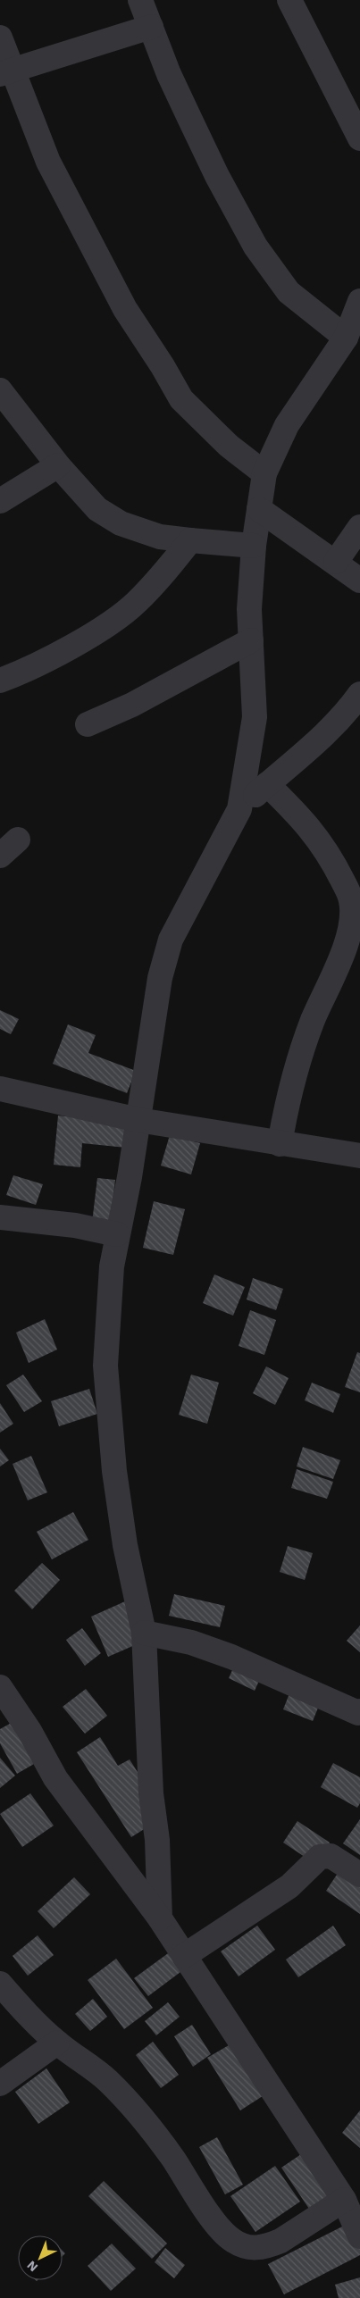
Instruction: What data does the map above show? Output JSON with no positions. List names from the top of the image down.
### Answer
{
  "north": "bottom left"
}
